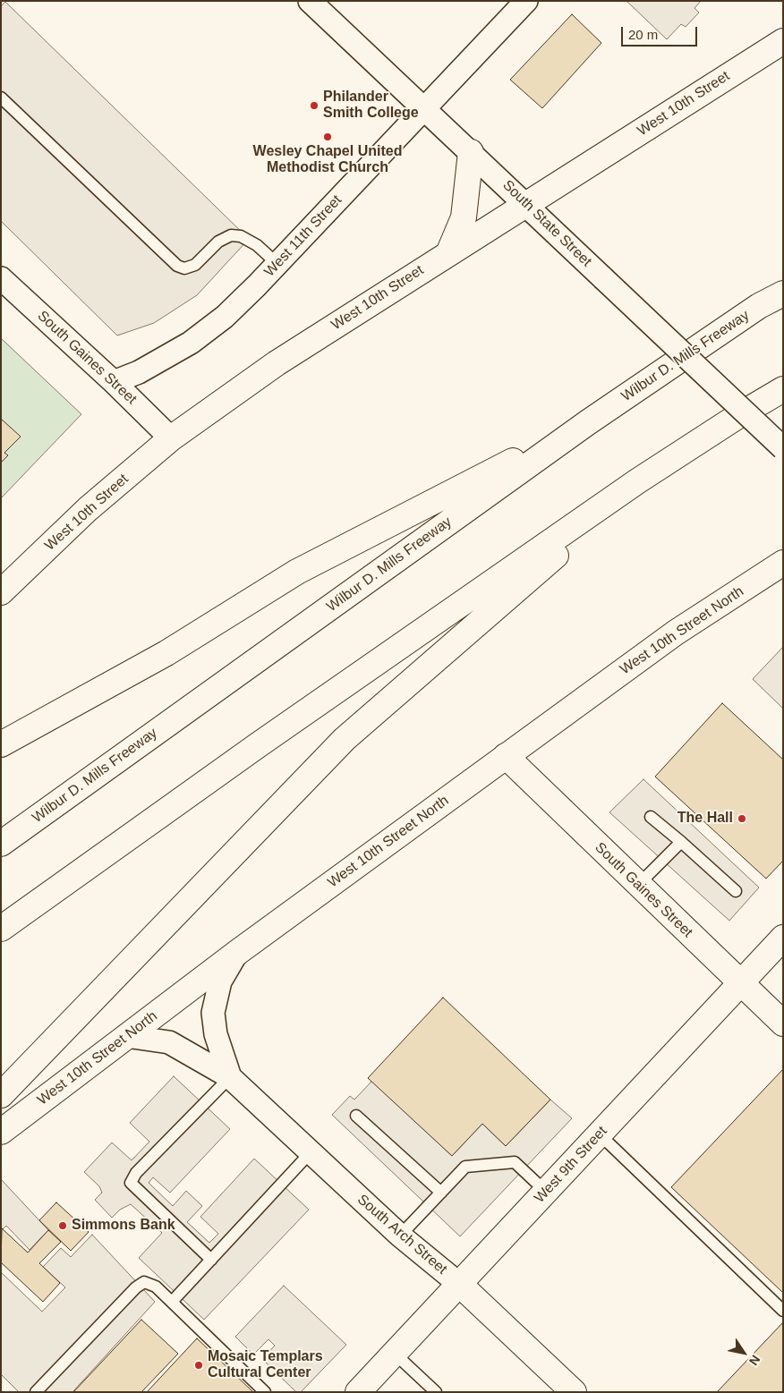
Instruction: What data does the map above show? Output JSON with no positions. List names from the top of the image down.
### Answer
{
  "streets": {
    "main road": [
      "West 10th Street",
      "Wilbur D. Mills Freeway",
      "South Gaines Street",
      "West 10th Street North",
      "West 9th Street",
      "South Arch Street"
    ],
    "street": ["South State Street", "West 11th Street"]
  },
  "crossings": [
    ["West 10th Street", "South State Street"],
    ["West 10th Street", "South Gaines Street"],
    ["South State Street", "West 11th Street"],
    ["West 11th Street", "South Gaines Street"],
    ["South Gaines Street", "West 10th Street North"],
    ["South Gaines Street", "West 9th Street"],
    ["West 10th Street North", "South Arch Street"],
    ["West 9th Street", "South Arch Street"]
  ],
  "places": [
    "Philander Smith College",
    "Wesley Chapel United Methodist Church",
    "The Hall",
    "Simmons Bank",
    "Mosaic Templars Cultural Center"
  ],
  "scale_bar": "20 m",
  "north": "bottom right"
}
